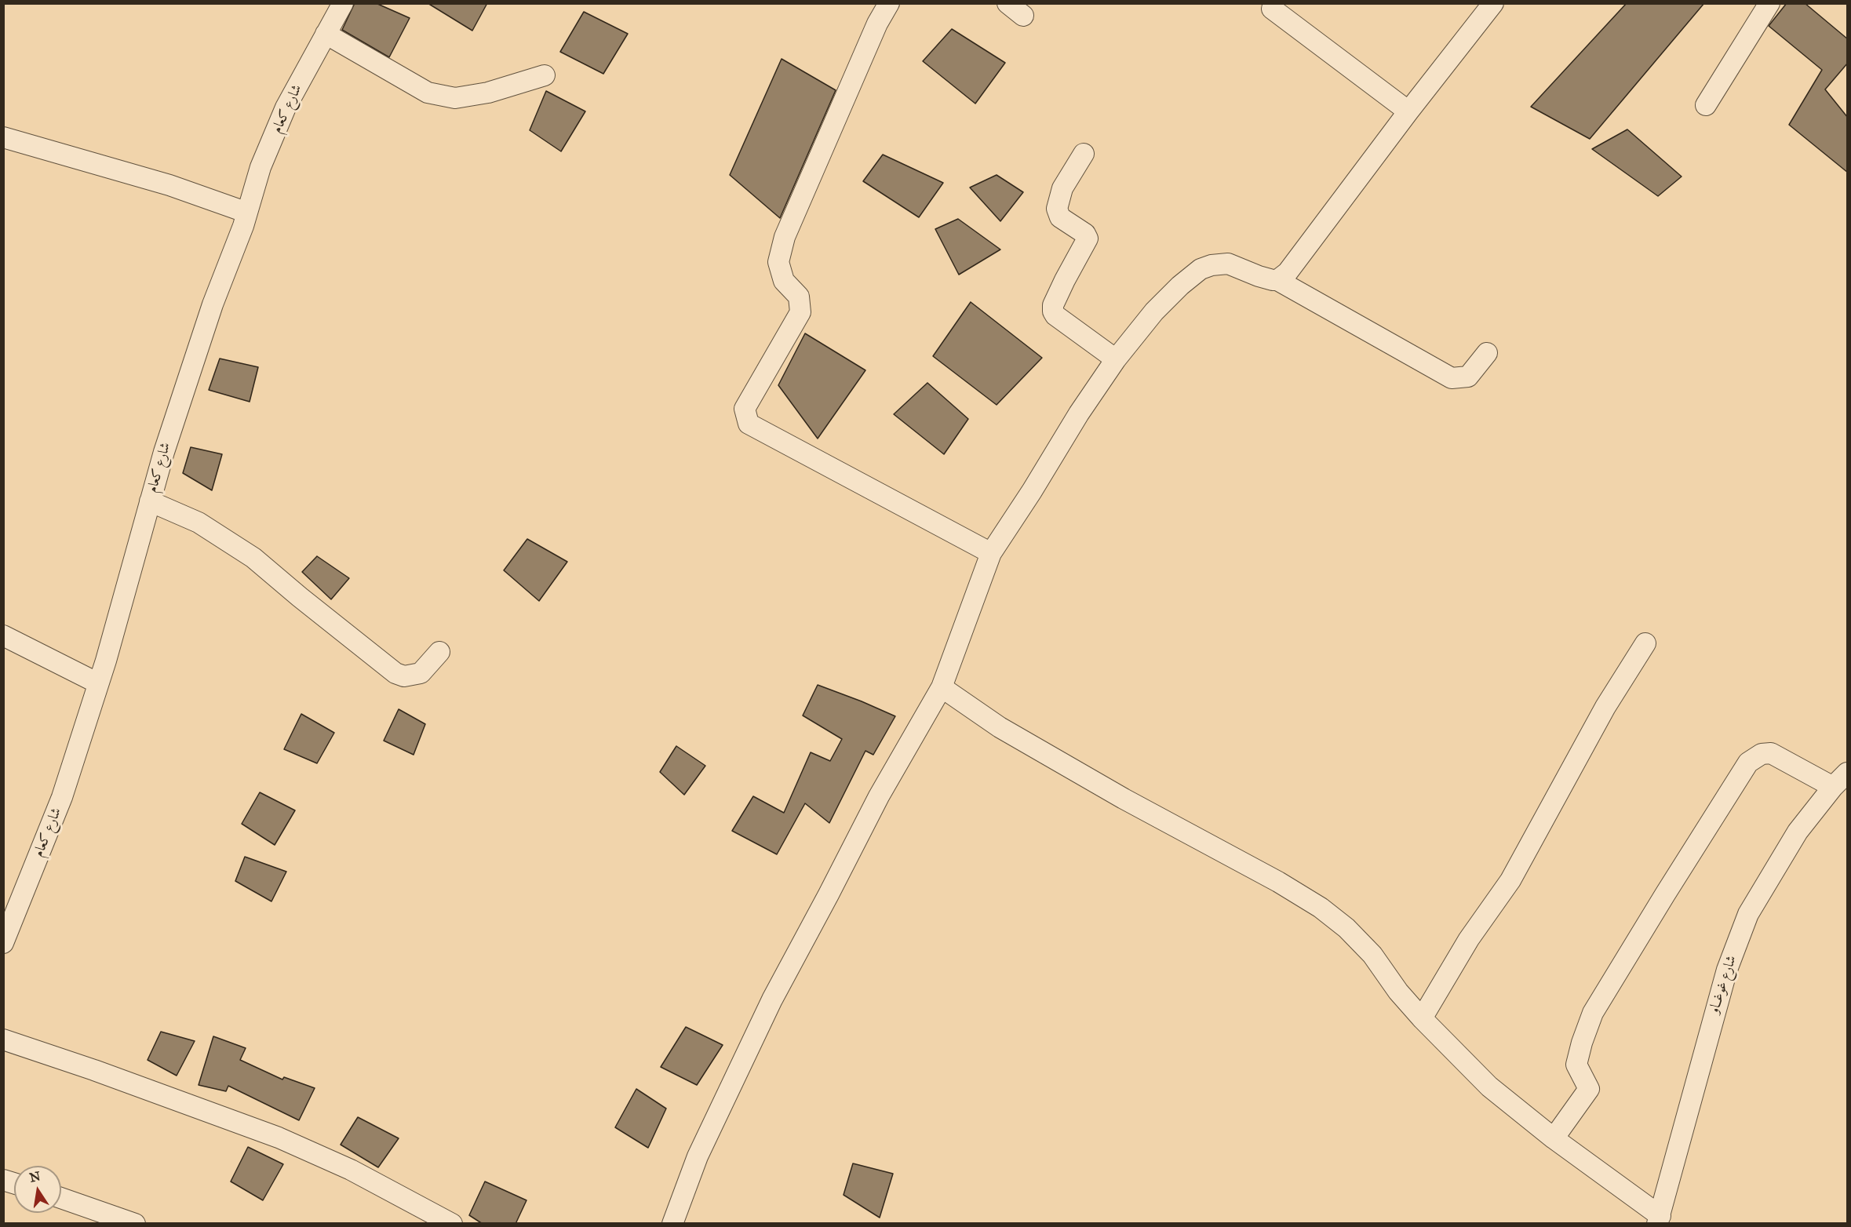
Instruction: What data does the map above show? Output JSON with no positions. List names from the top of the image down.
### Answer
{
  "streets": {
    "street": ["شارع كعام", "شارع غوغــاو"]
  },
  "north": "top"
}
